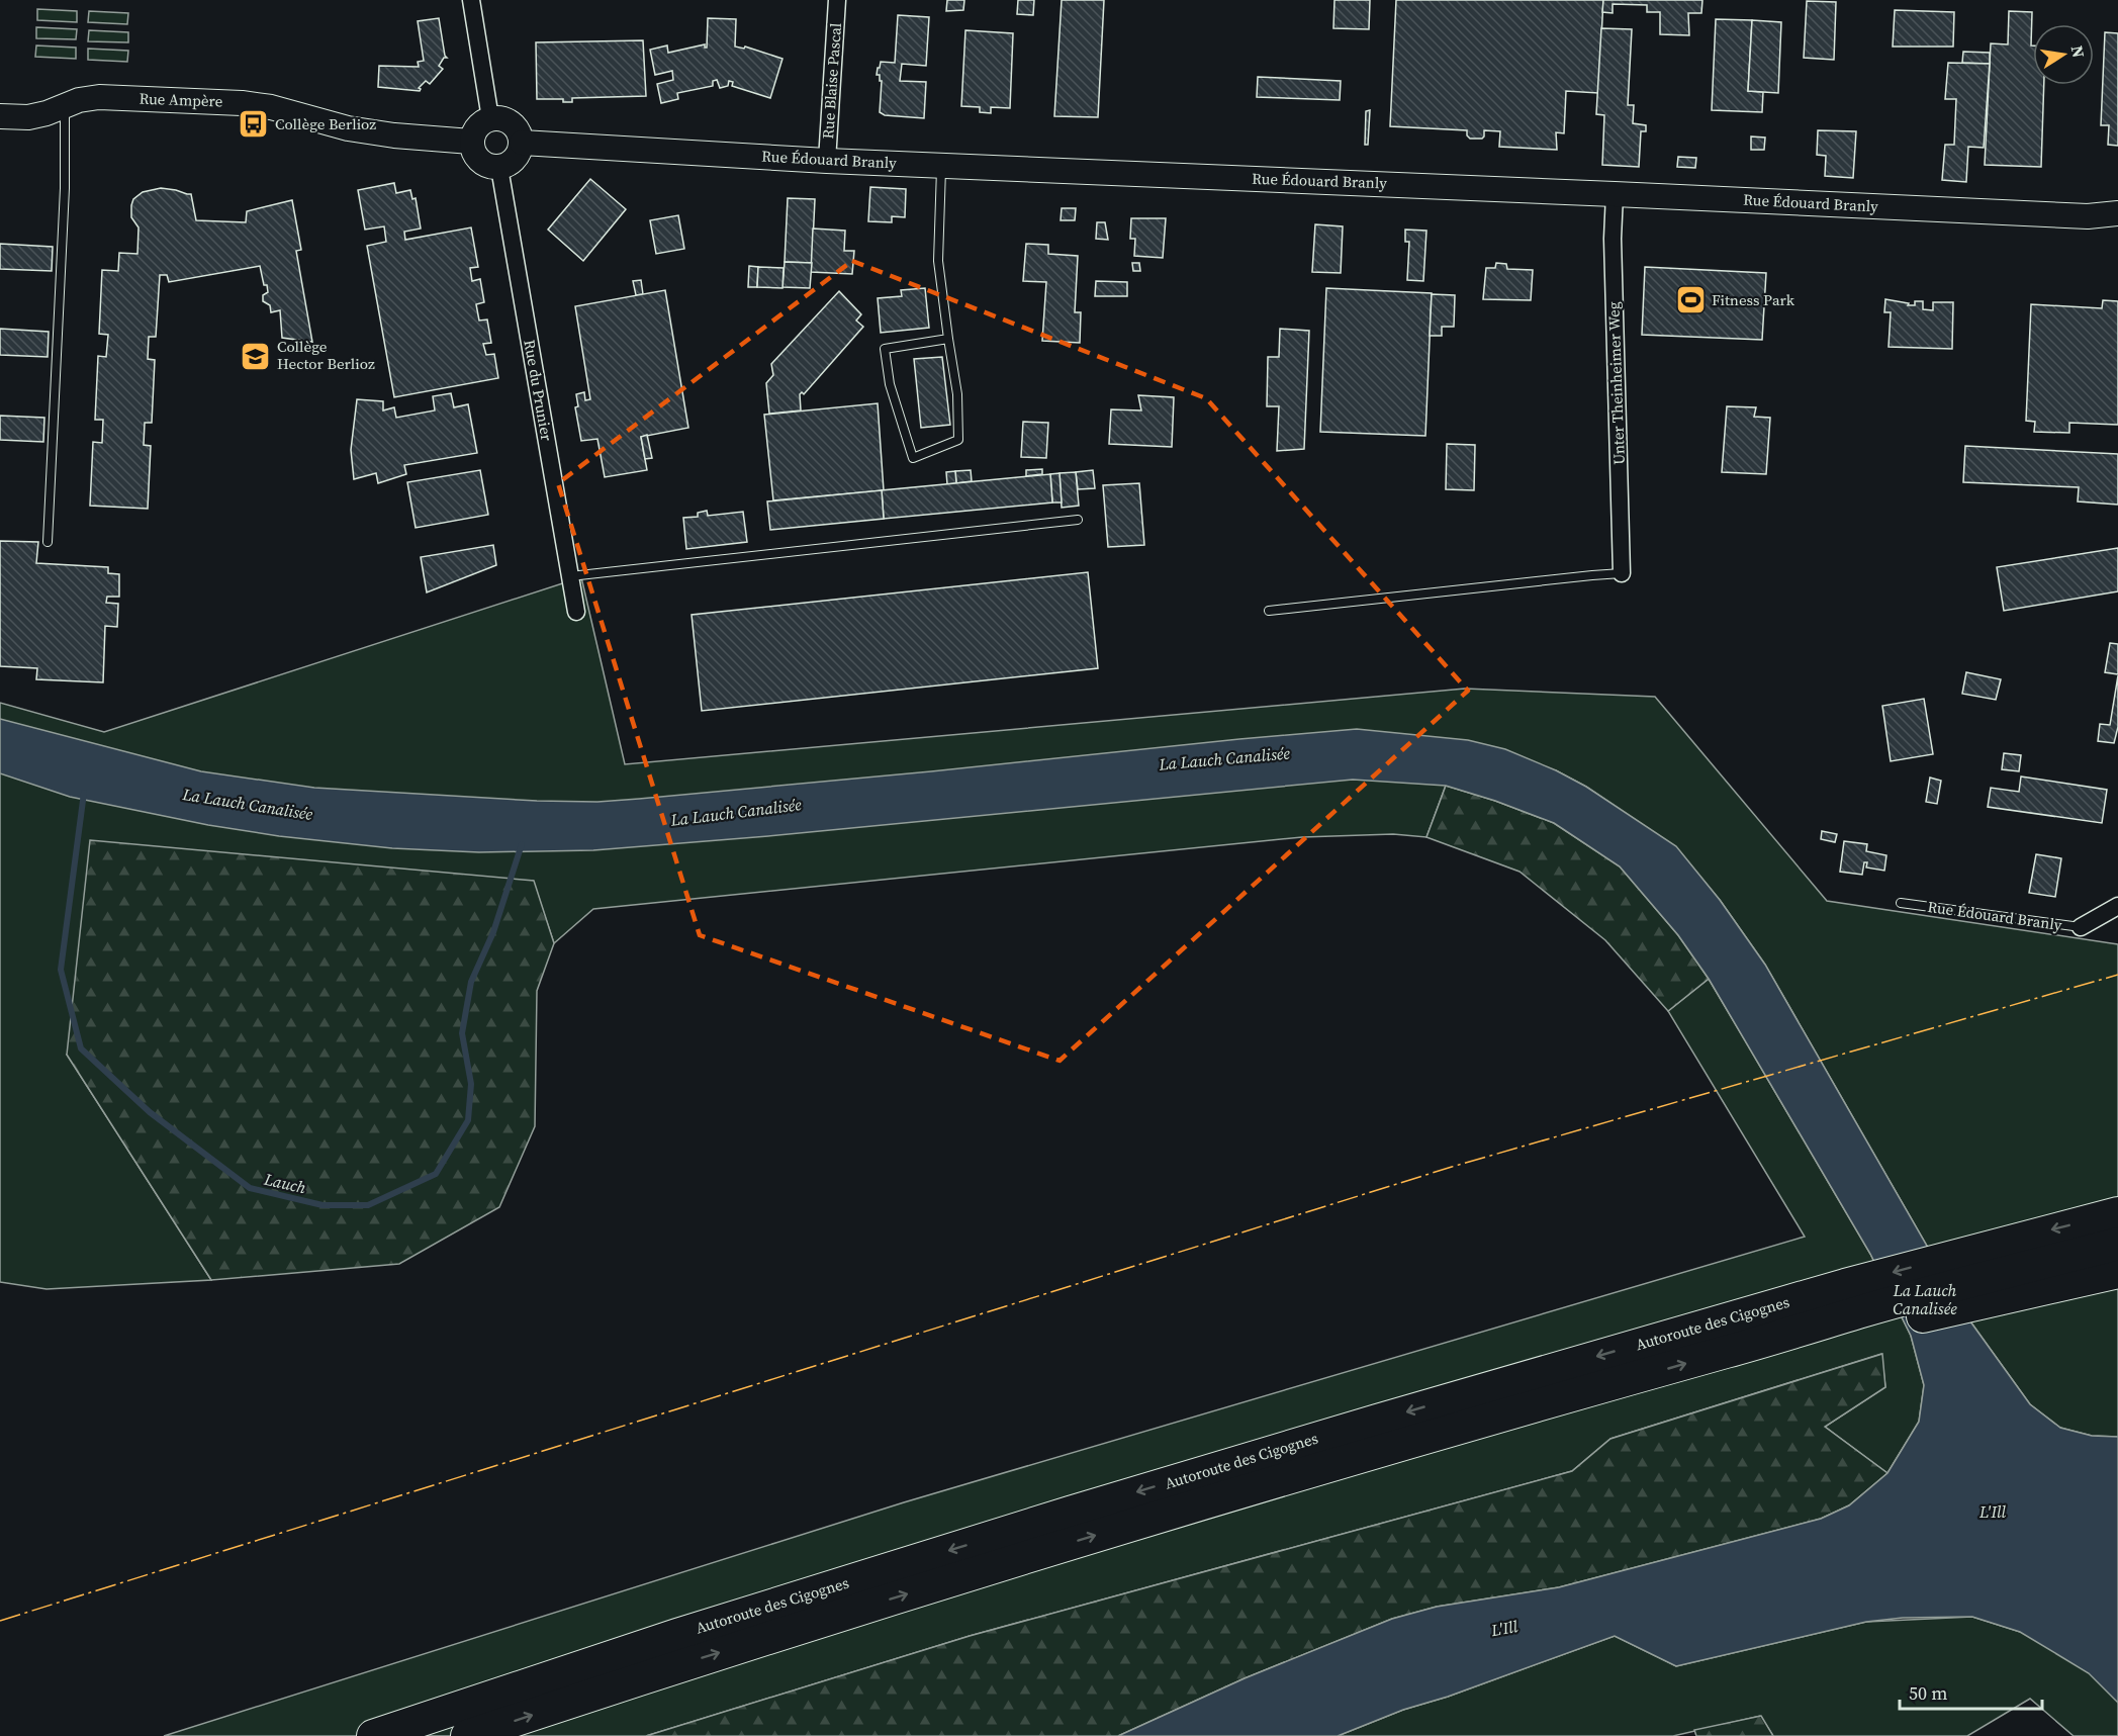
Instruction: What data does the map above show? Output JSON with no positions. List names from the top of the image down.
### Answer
{
  "streets": {
    "highway": ["Autoroute des Cigognes"],
    "street": [
      "Rue Blaise Pascal",
      "Rue Ampère",
      "Rue Édouard Branly",
      "Unter Theinheimer Weg",
      "Rue du Prunier"
    ]
  },
  "crossings": [
    ["Rue Blaise Pascal", "Rue Édouard Branly"],
    ["Rue Ampère", "Rue Édouard Branly"],
    ["Rue Ampère", "Rue du Prunier"],
    ["Rue Édouard Branly", "Unter Theinheimer Weg"],
    ["Rue Édouard Branly", "Rue du Prunier"]
  ],
  "water": ["La Lauch Canalisée", "Lauch", "L'Ill"],
  "places": {
    "bus stop": ["Collège Berlioz"],
    "sports": ["Fitness Park"],
    "school or university": ["Collège Hector Berlioz"]
  },
  "scale_bar": "50 m",
  "north": "right"
}
